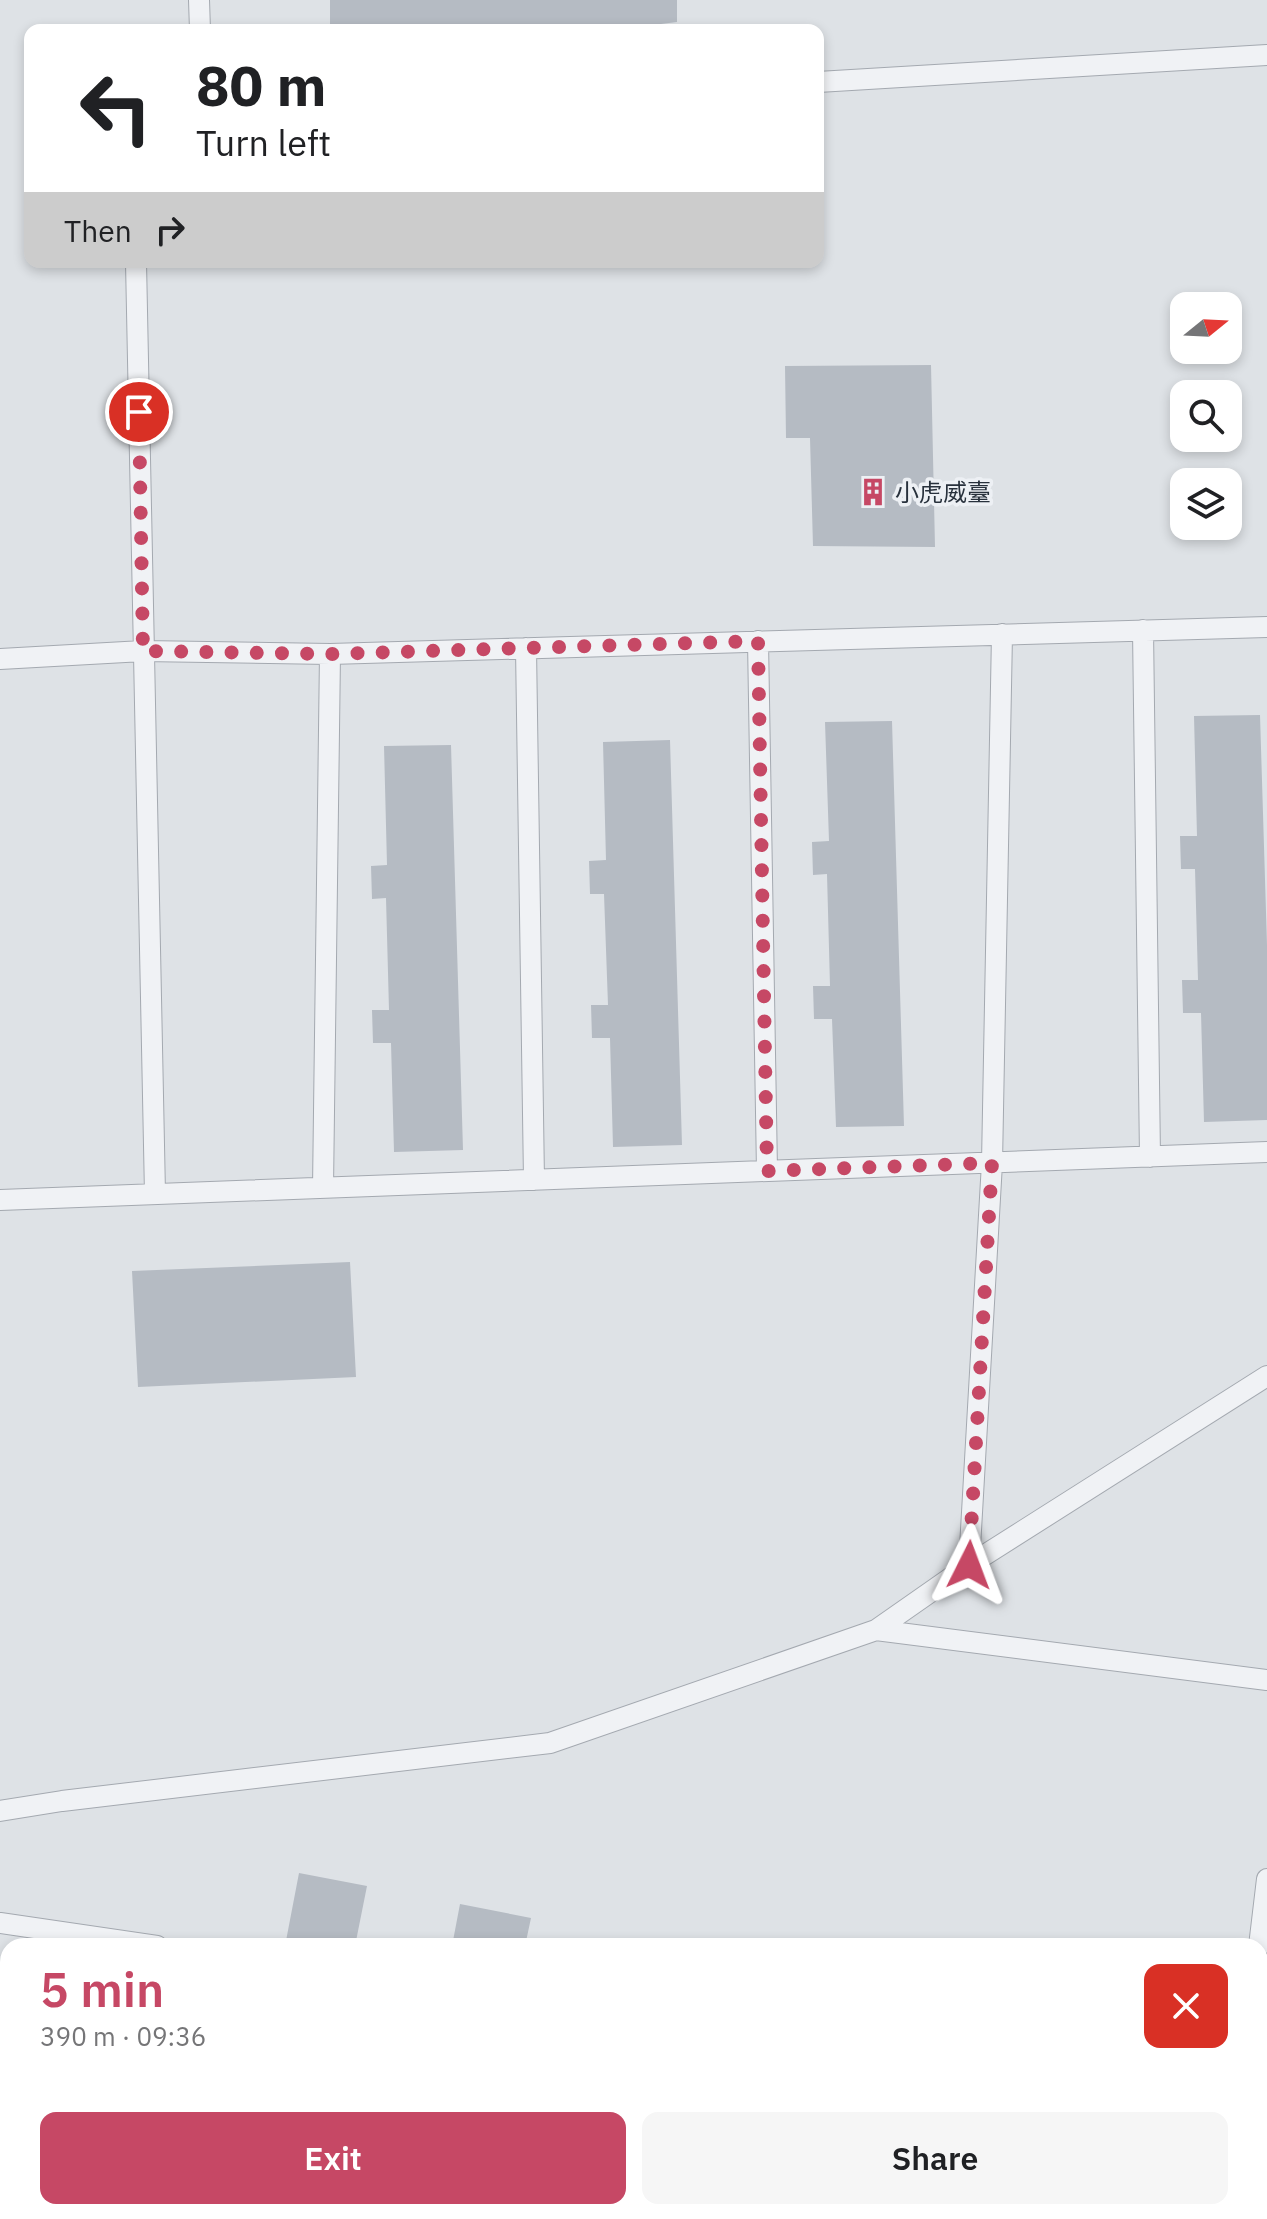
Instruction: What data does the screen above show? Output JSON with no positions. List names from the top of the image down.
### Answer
{
  "places": {
    "building": ["小虎威臺"]
  },
  "north": "right",
  "page": {
    "turn": ["80 m", "Turn left"],
    "then": "Then",
    "heading": ["5 min", "390 m · 09:36"],
    "buttons": ["Exit", "Share"]
  }
}
